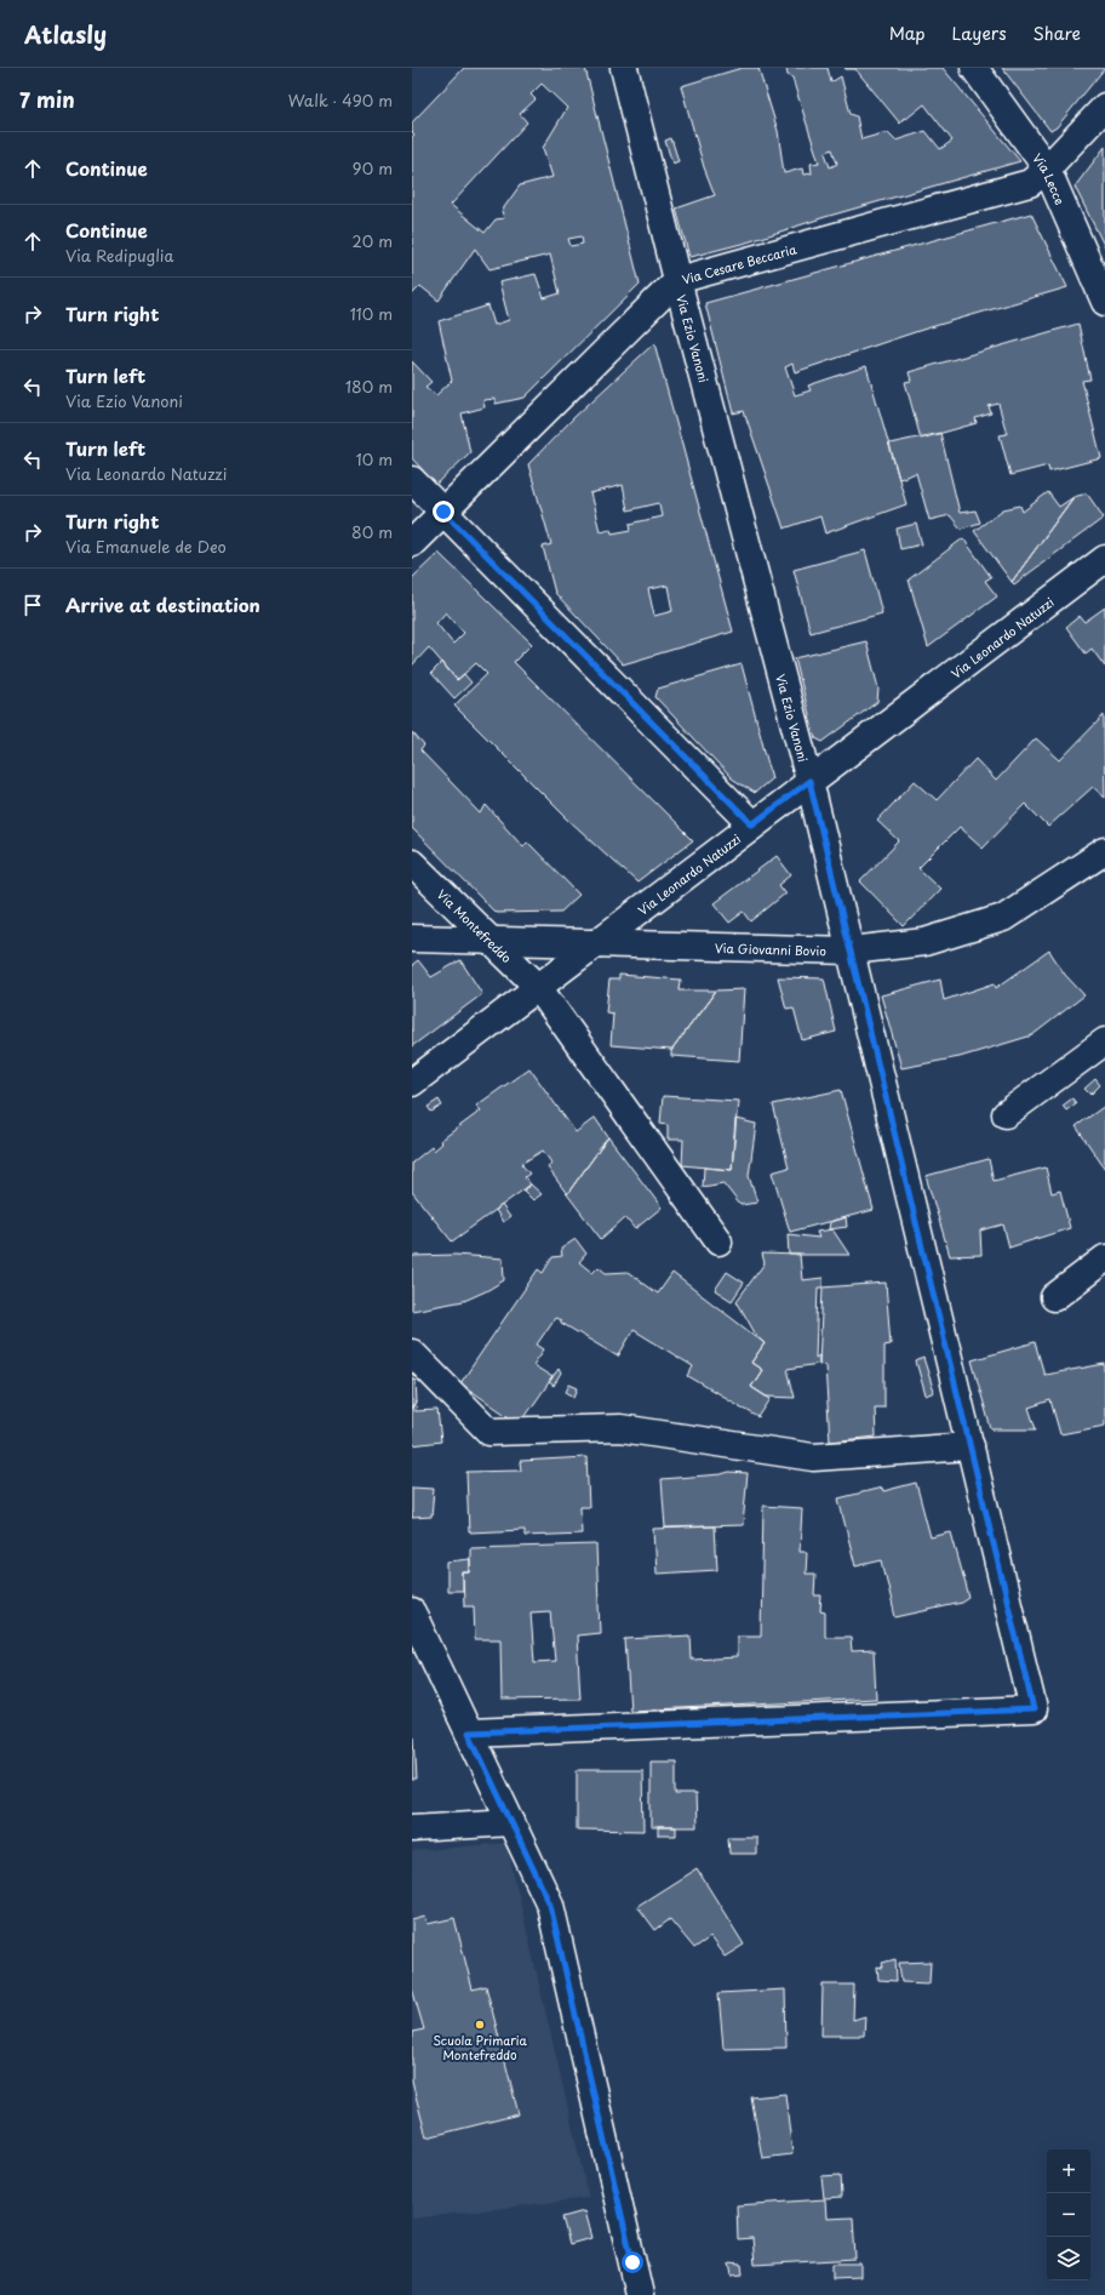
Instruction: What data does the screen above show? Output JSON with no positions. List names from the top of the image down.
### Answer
{
  "streets": {
    "street": [
      "Via Lecce",
      "Via Cesare Beccaria",
      "Via Ezio Vanoni",
      "Via Leonardo Natuzzi",
      "Via Montefreddo",
      "Via Giovanni Bovio"
    ]
  },
  "crossings": [
    ["Via Lecce", "Via Cesare Beccaria"],
    ["Via Cesare Beccaria", "Via Ezio Vanoni"],
    ["Via Ezio Vanoni", "Via Leonardo Natuzzi"],
    ["Via Ezio Vanoni", "Via Giovanni Bovio"],
    ["Via Leonardo Natuzzi", "Via Montefreddo"],
    ["Via Leonardo Natuzzi", "Via Giovanni Bovio"],
    ["Via Montefreddo", "Via Giovanni Bovio"]
  ],
  "places": ["Scuola Primaria Montefreddo"],
  "page": {
    "header": "Atlasly",
    "nav": ["Map", "Layers", "Share"],
    "heading": ["7 min", "Walk · 490 m"],
    "list": [
      ["Continue", "90 m"],
      ["Continue", "Via Redipuglia", "20 m"],
      ["Turn right", "110 m"],
      ["Turn left", "Via Ezio Vanoni", "180 m"],
      ["Turn left", "Via Leonardo Natuzzi", "10 m"],
      ["Turn right", "Via Emanuele de Deo", "80 m"],
      "Arrive at destination"
    ],
    "map_buttons": ["+", "−"]
  }
}
